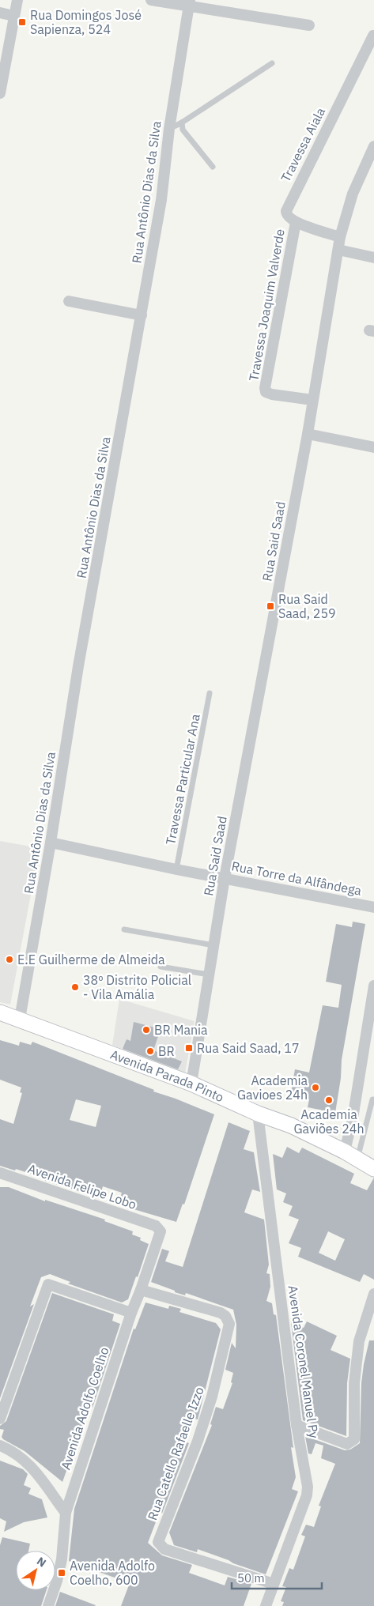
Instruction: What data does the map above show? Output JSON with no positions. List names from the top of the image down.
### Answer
{
  "streets": {
    "main road": ["Avenida Parada Pinto"],
    "street": [
      "Travessa Aiala",
      "Rua Antônio Dias da Silva",
      "Travessa Joaquim Valverde",
      "Rua Said Saad",
      "Rua Torre da Alfândega",
      "Avenida Felipe Lobo",
      "Avenida Coronel Manuel Py",
      "Avenida Adolfo Coelho",
      "Rua Catello Rafaelle Izzo"
    ],
    "lane": ["Travessa Particular Ana"]
  },
  "crossings": [
    ["Travessa Aiala", "Travessa Joaquim Valverde"],
    ["Rua Antônio Dias da Silva", "Rua Torre da Alfândega"],
    ["Rua Antônio Dias da Silva", "Avenida Parada Pinto"],
    ["Travessa Joaquim Valverde", "Rua Said Saad"],
    ["Rua Said Saad", "Rua Torre da Alfândega"],
    ["Rua Said Saad", "Avenida Parada Pinto"],
    ["Travessa Particular Ana", "Rua Torre da Alfândega"],
    ["Avenida Parada Pinto", "Avenida Coronel Manuel Py"],
    ["Avenida Felipe Lobo", "Avenida Adolfo Coelho"],
    ["Avenida Coronel Manuel Py", "Rua Catello Rafaelle Izzo"],
    ["Avenida Adolfo Coelho", "Rua Catello Rafaelle Izzo"]
  ],
  "places": {
    "transit": [
      "Rua Domingos José Sapienza, 524",
      "Rua Said Saad, 259",
      "Rua Said Saad, 17",
      "Avenida Adolfo Coelho, 600"
    ],
    "other": [
      "E.E Guilherme de Almeida",
      "38º Distrito Policial - Vila Amália",
      "BR Mania",
      "BR",
      "Academia Gavioes 24h",
      "Academia Gaviões 24h"
    ]
  },
  "scale_bar": "50 m",
  "north": "top right"
}
